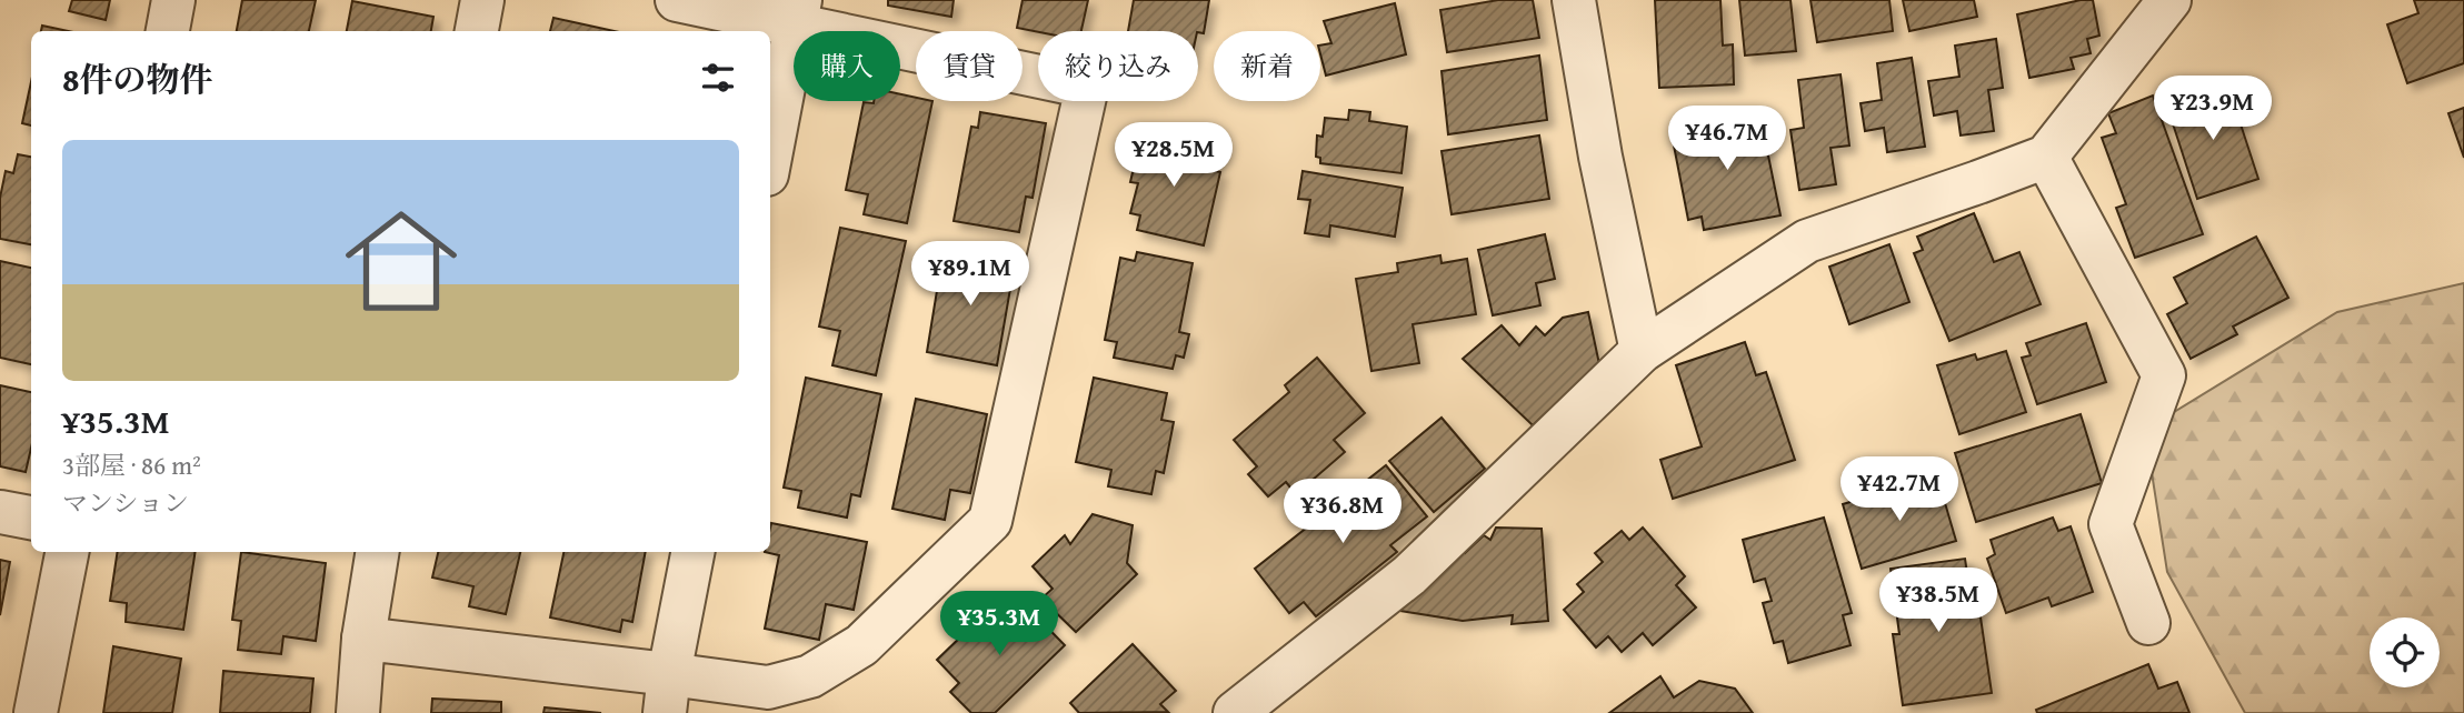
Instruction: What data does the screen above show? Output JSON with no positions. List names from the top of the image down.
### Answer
{
  "page": {
    "chip": [
      "購入",
      "賃貸",
      "絞り込み",
      "新着"
    ],
    "heading": "8件の物件",
    "price": [
      "¥23.9M",
      "¥46.7M",
      "¥28.5M",
      "¥89.1M",
      "¥42.7M",
      "¥36.8M",
      "¥38.5M",
      "¥35.3M"
    ],
    "list": [
      {
        "name": "¥35.3M",
        "note": "3部屋 · 86 m² · マンション"
      }
    ]
  }
}
